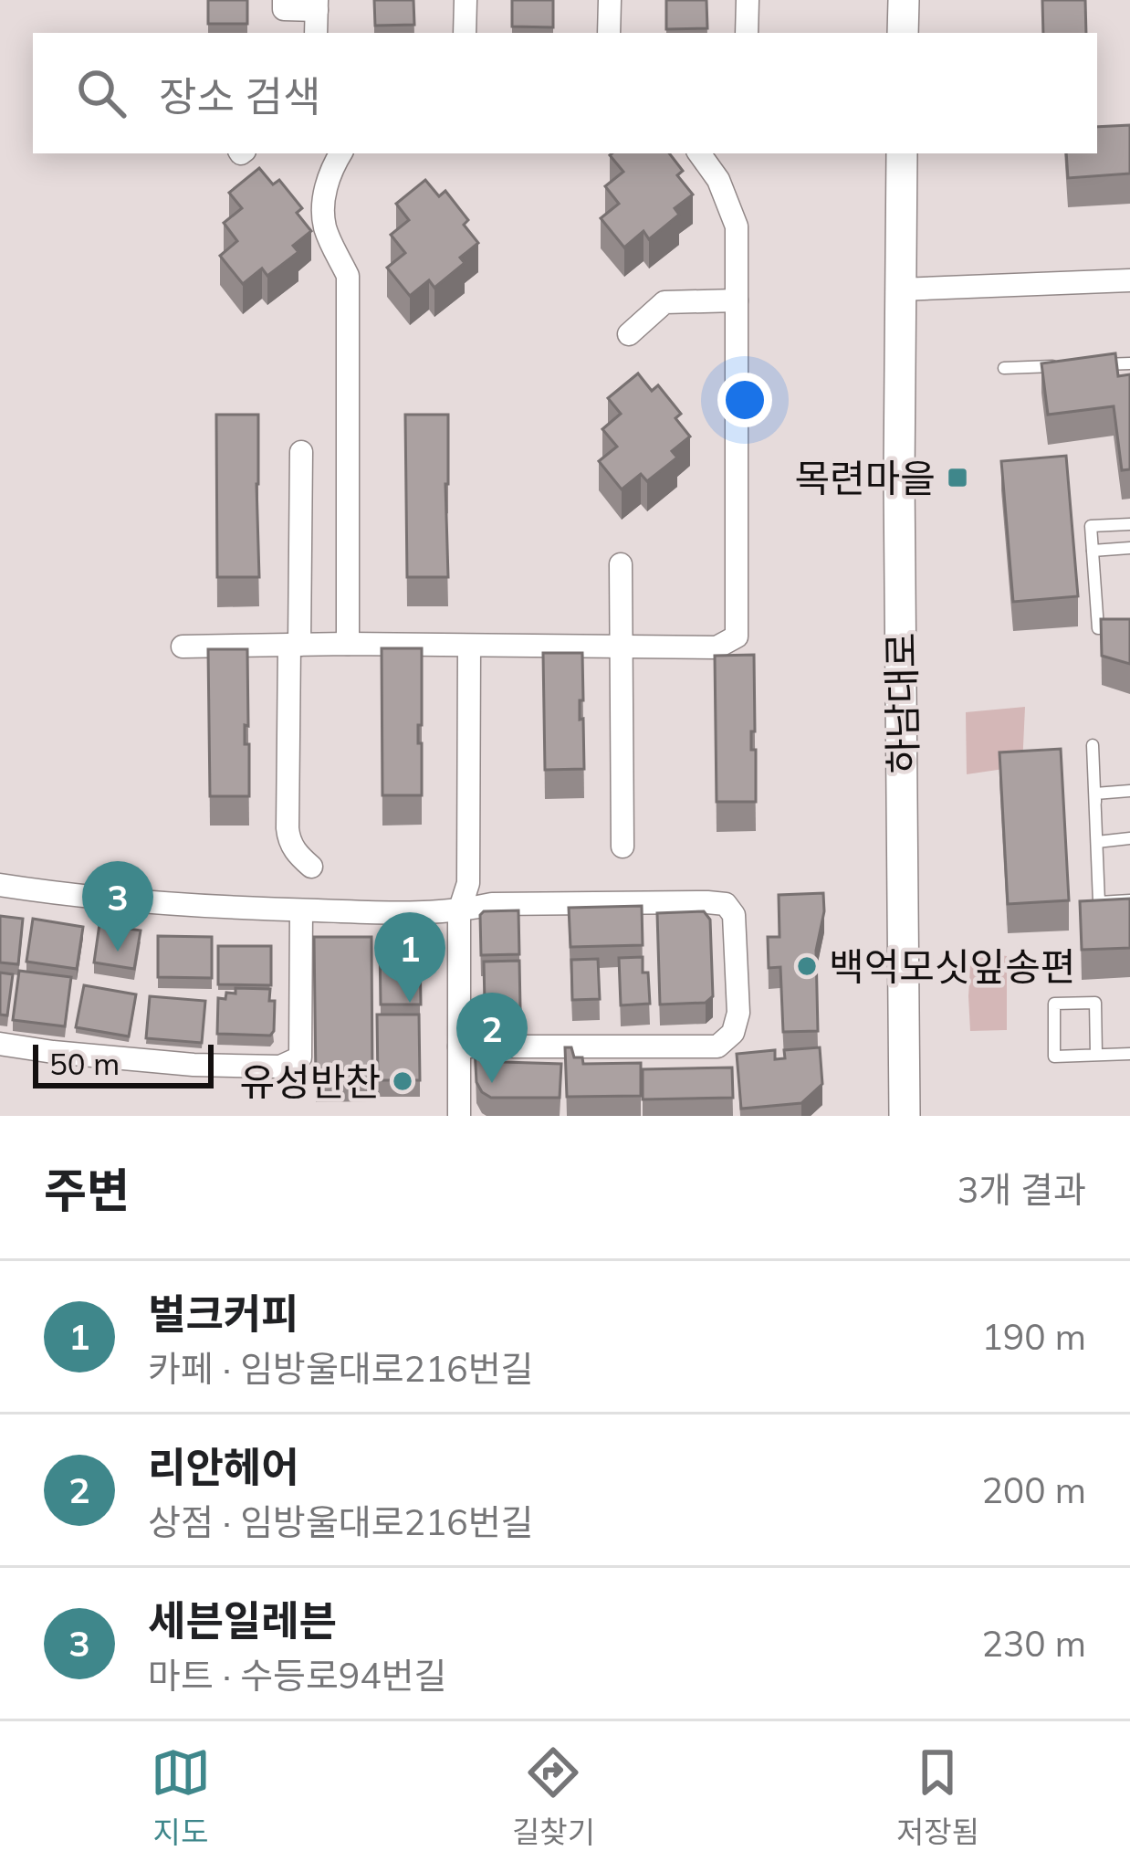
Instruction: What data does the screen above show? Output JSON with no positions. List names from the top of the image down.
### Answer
{
  "streets": {
    "main road": ["하남대로"]
  },
  "places": {
    "transit": ["목련마을"],
    "other": ["백억모싯잎송편", "유성반찬"]
  },
  "scale_bar": "50 m",
  "page": {
    "search": "장소 검색",
    "pins": ["3", "1", "2"],
    "scale": "50 m",
    "heading": ["주변", "3개 결과"],
    "list": [
      {
        "mark": "1",
        "name": "벌크커피",
        "note": "카페 · 임방울대로216번길",
        "value": "190 m"
      },
      {
        "mark": "2",
        "name": "리안헤어",
        "note": "상점 · 임방울대로216번길",
        "value": "200 m"
      },
      {
        "mark": "3",
        "name": "세븐일레븐",
        "note": "마트 · 수등로94번길",
        "value": "230 m"
      }
    ],
    "nav": ["지도", "길찾기", "저장됨"]
  }
}
